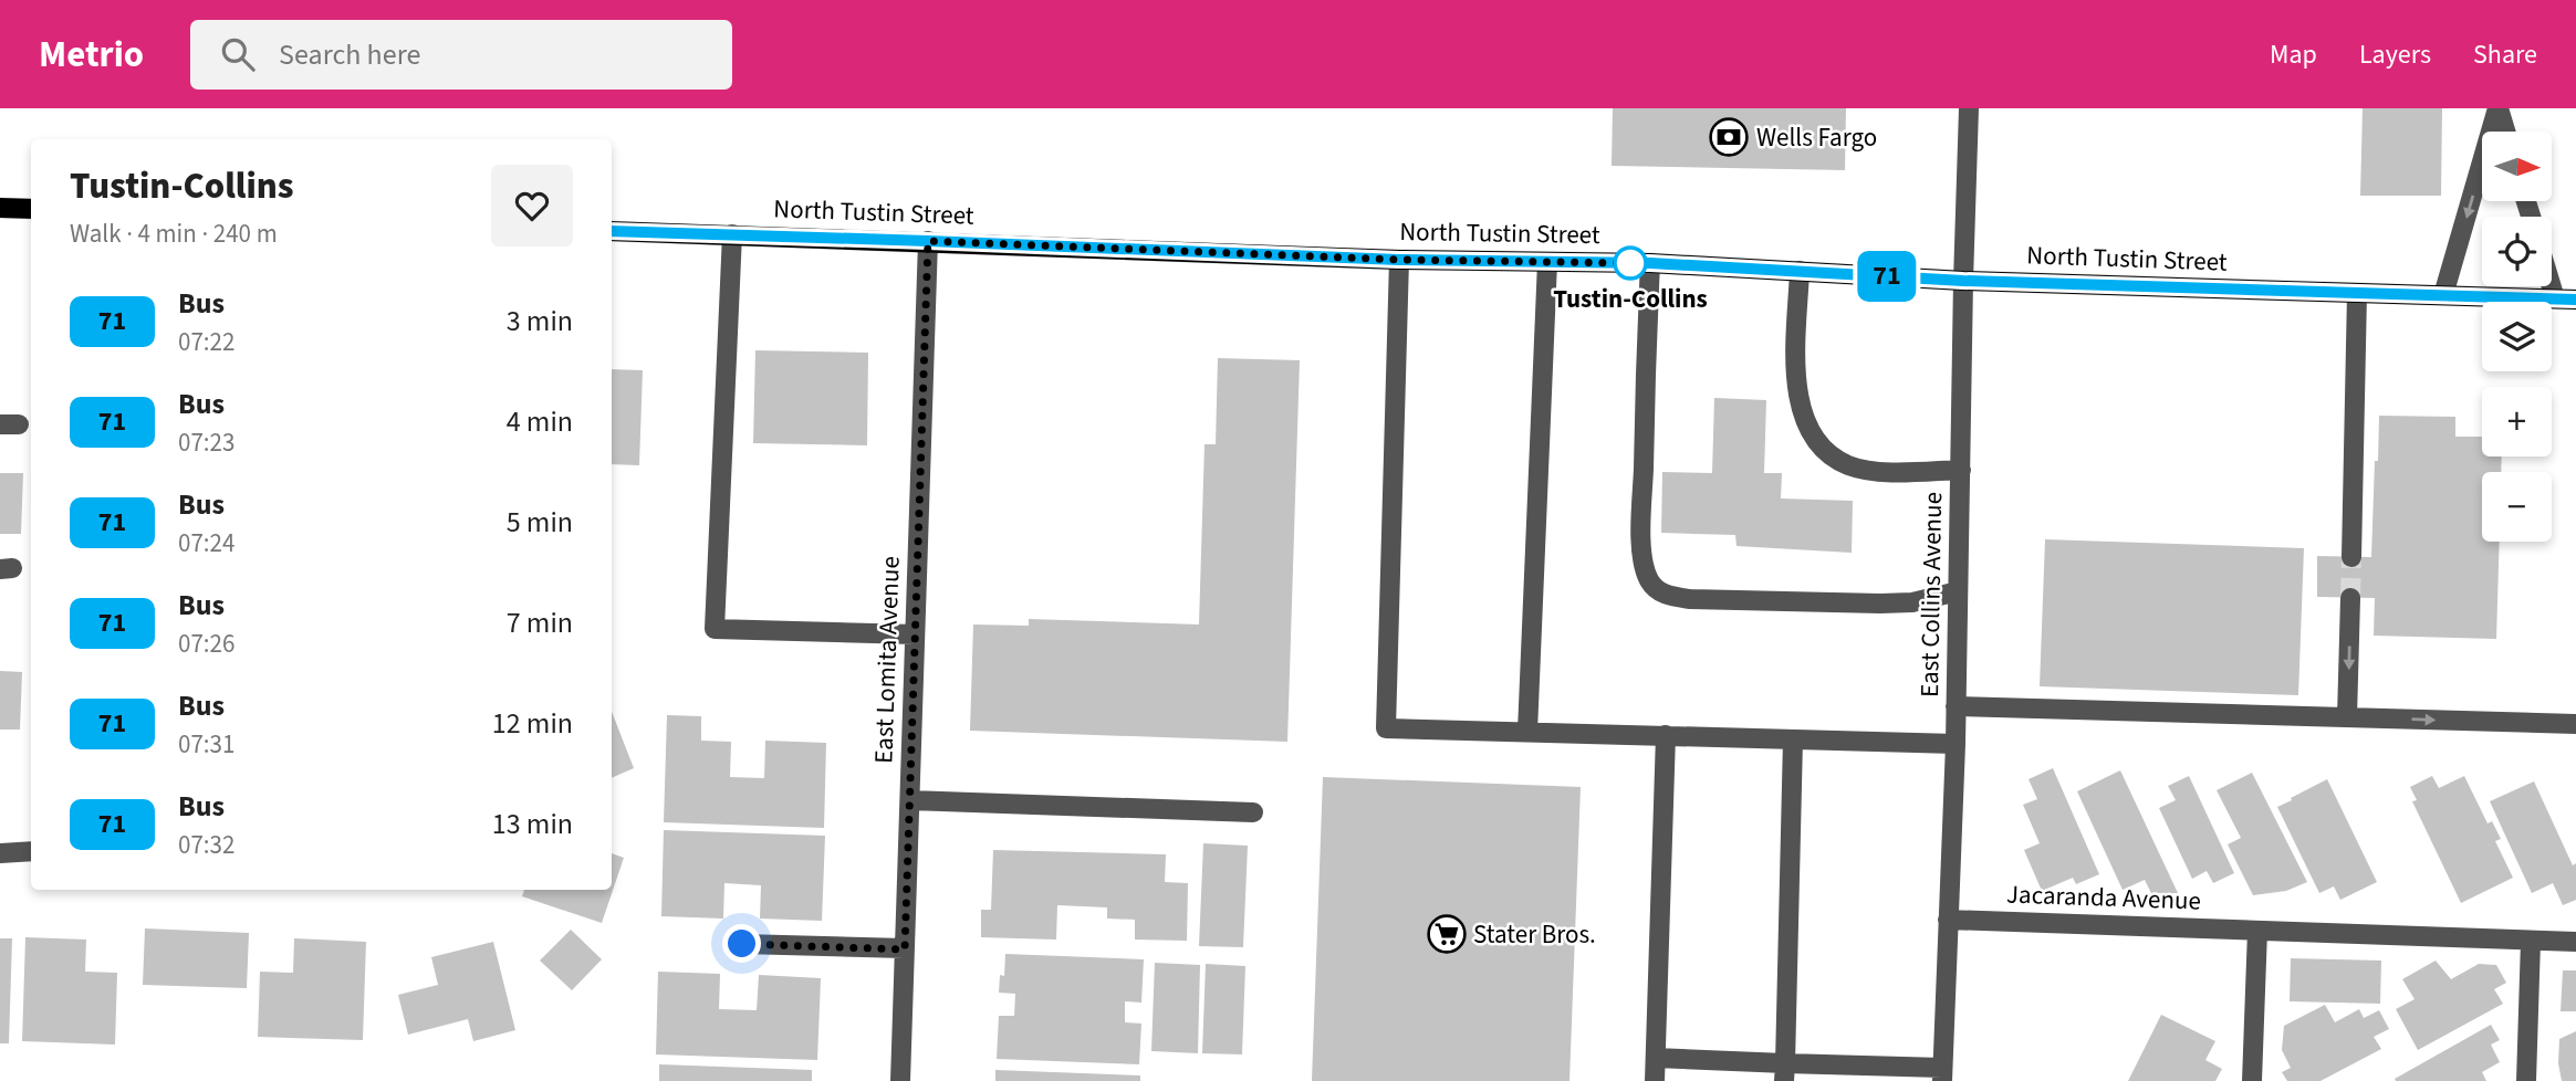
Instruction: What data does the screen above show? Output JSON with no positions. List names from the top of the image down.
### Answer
{
  "streets": {
    "main road": ["North Tustin Street"],
    "street": ["East Collins Avenue", "East Lomita Avenue", "Jacaranda Avenue"]
  },
  "crossings": [
    ["North Tustin Street", "East Collins Avenue"],
    ["North Tustin Street", "East Lomita Avenue"],
    ["East Collins Avenue", "Jacaranda Avenue"]
  ],
  "places": {
    "bank": ["Wells Fargo"],
    "other": ["Tustin-Collins"],
    "supermarket": ["Stater Bros."]
  },
  "lines": ["bus line 71"],
  "north": "right",
  "page": {
    "header": "Metrio",
    "search": "Search here",
    "nav": ["Map", "Layers", "Share"],
    "on_map": "71",
    "map_buttons": ["+", "−"],
    "heading": ["Tustin-Collins", "Walk · 4 min · 240 m"],
    "list": [
      {
        "mark": "71",
        "name": "Bus",
        "note": "07:22",
        "value": "3 min"
      },
      {
        "mark": "71",
        "name": "Bus",
        "note": "07:23",
        "value": "4 min"
      },
      {
        "mark": "71",
        "name": "Bus",
        "note": "07:24",
        "value": "5 min"
      },
      {
        "mark": "71",
        "name": "Bus",
        "note": "07:26",
        "value": "7 min"
      },
      {
        "mark": "71",
        "name": "Bus",
        "note": "07:31",
        "value": "12 min"
      },
      {
        "mark": "71",
        "name": "Bus",
        "note": "07:32",
        "value": "13 min"
      }
    ]
  }
}
